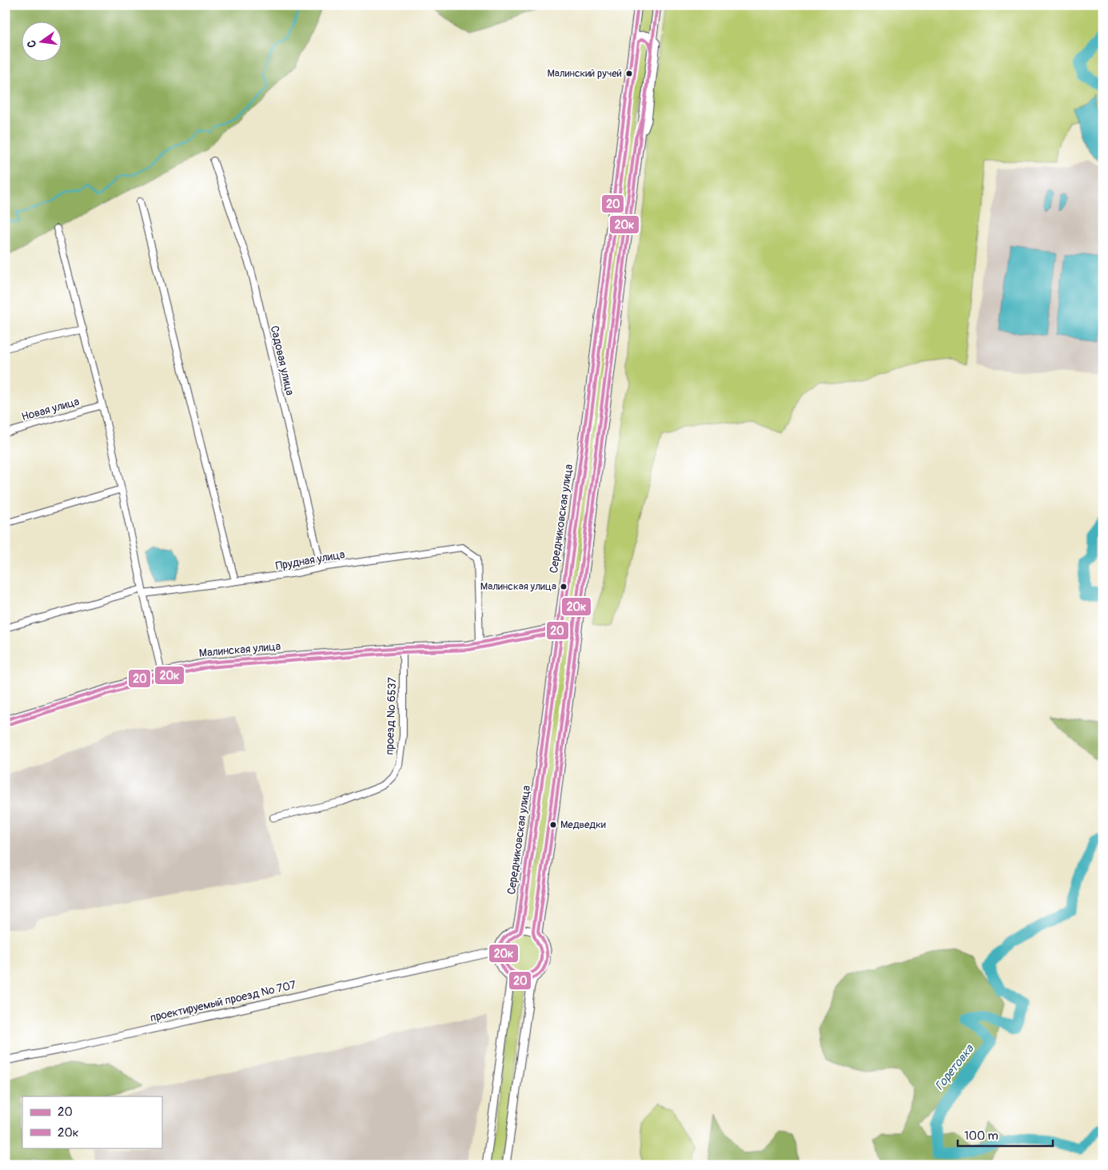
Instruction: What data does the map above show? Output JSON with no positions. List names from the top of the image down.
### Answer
{
  "streets": {
    "street": [
      "Садовая улица",
      "Новая улица",
      "Середниковская улица",
      "Прудная улица",
      "Малинская улица",
      "проезд № 6537",
      "проектируемый проезд № 707"
    ]
  },
  "crossings": [
    ["Садовая улица", "Прудная улица"],
    ["Середниковская улица", "Малинская улица"],
    ["Середниковская улица", "проектируемый проезд № 707"],
    ["Прудная улица", "Малинская улица"],
    ["Малинская улица", "проезд № 6537"]
  ],
  "water": ["Горетовка"],
  "places": ["Малинский ручей", "Малинская улица", "Медведки"],
  "lines": ["transit line 20", "transit line 20к"],
  "legend": ["20", "20к"],
  "scale_bar": "100 m",
  "north": "left"
}
